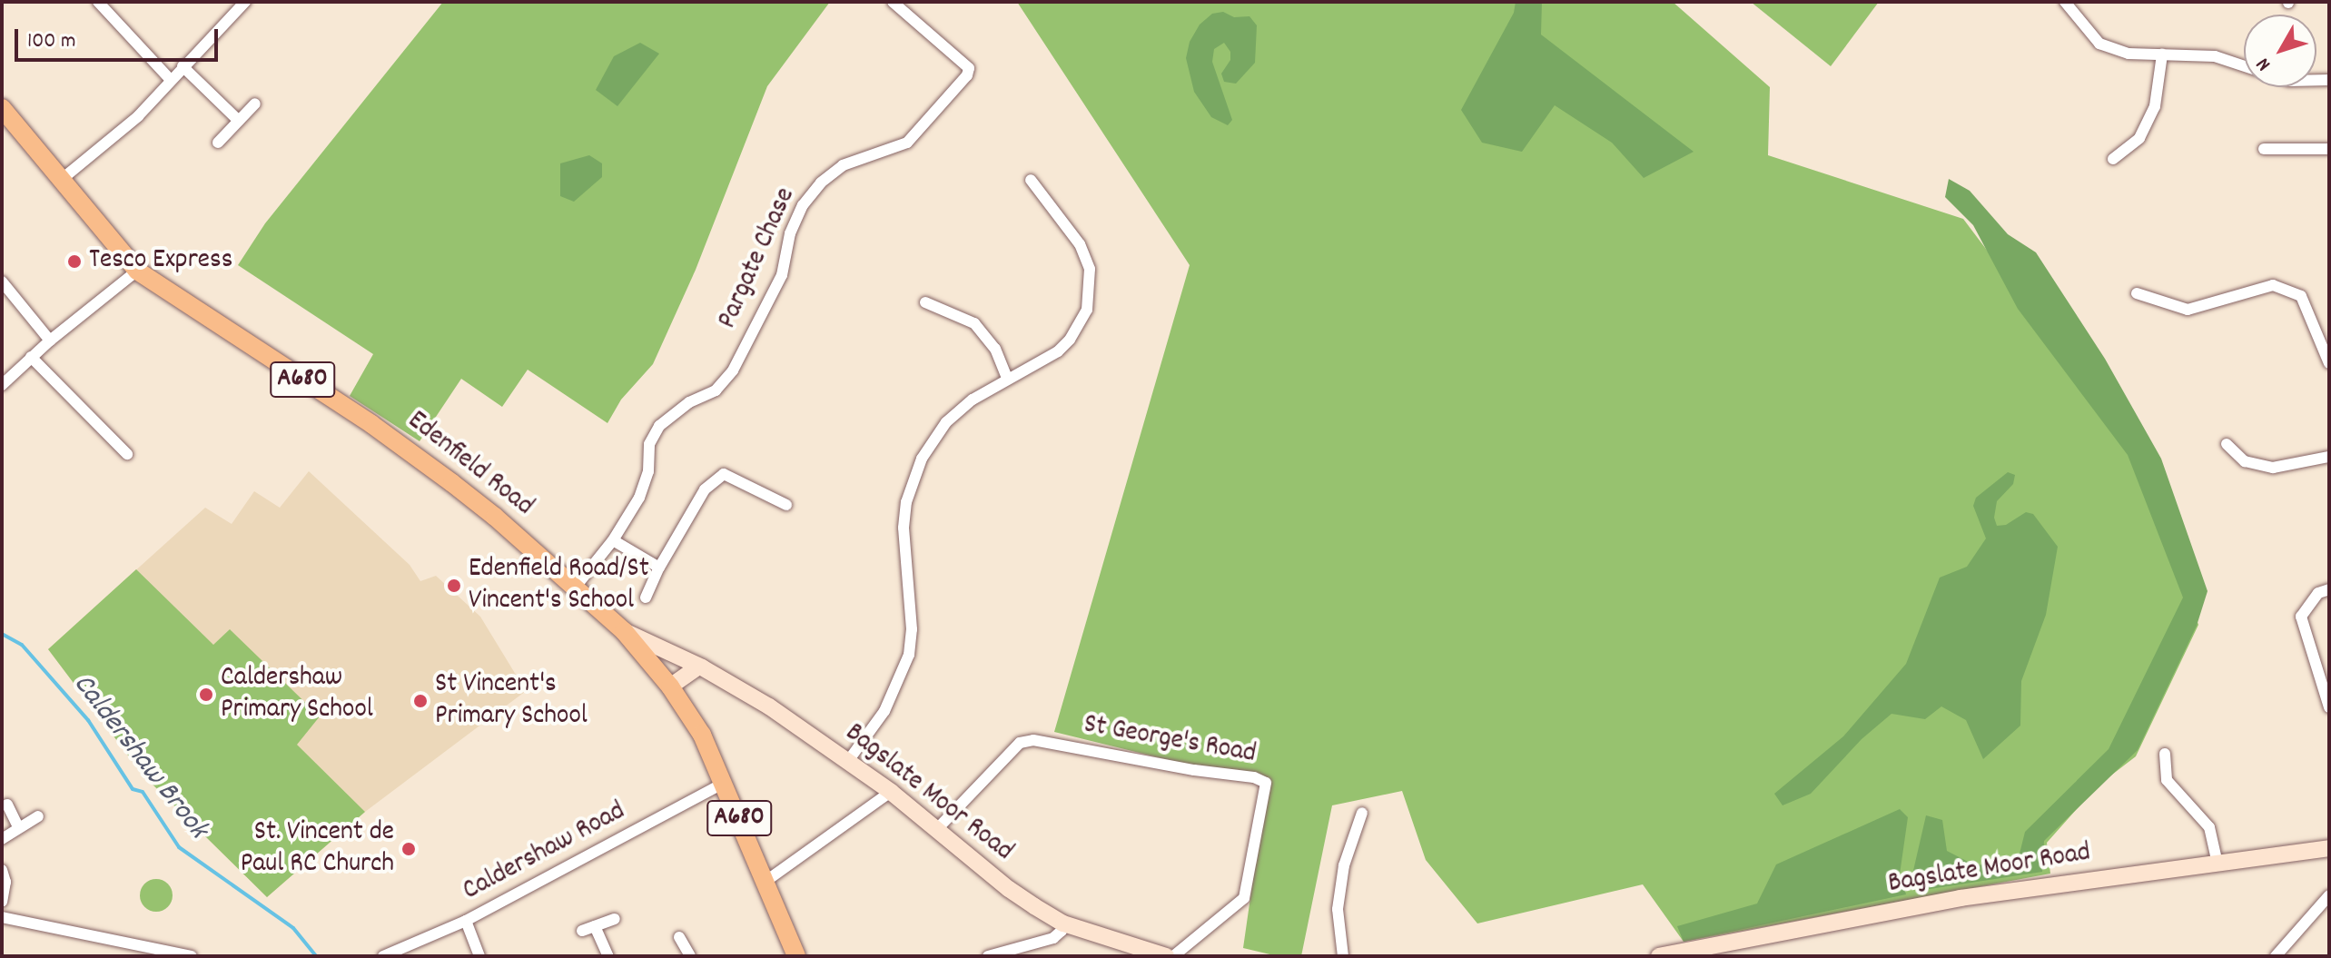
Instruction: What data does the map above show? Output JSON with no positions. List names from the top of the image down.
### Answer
{
  "streets": {
    "main road": ["A680", "Edenfield Road"],
    "street": [
      "Pargate Chase",
      "St George's Road",
      "Bagslate Moor Road",
      "Caldershaw Road"
    ]
  },
  "crossings": [
    ["Pargate Chase", "Edenfield Road"],
    ["Edenfield Road", "Bagslate Moor Road"],
    ["Edenfield Road", "Caldershaw Road"],
    ["St George's Road", "Bagslate Moor Road"]
  ],
  "water": ["Caldershaw Brook"],
  "places": [
    "Tesco Express",
    "Edenfield Road/St Vincent's School",
    "Caldershaw Primary School",
    "St Vincent's Primary School",
    "St. Vincent de Paul RC Church"
  ],
  "scale_bar": "100 m",
  "north": "bottom left"
}
